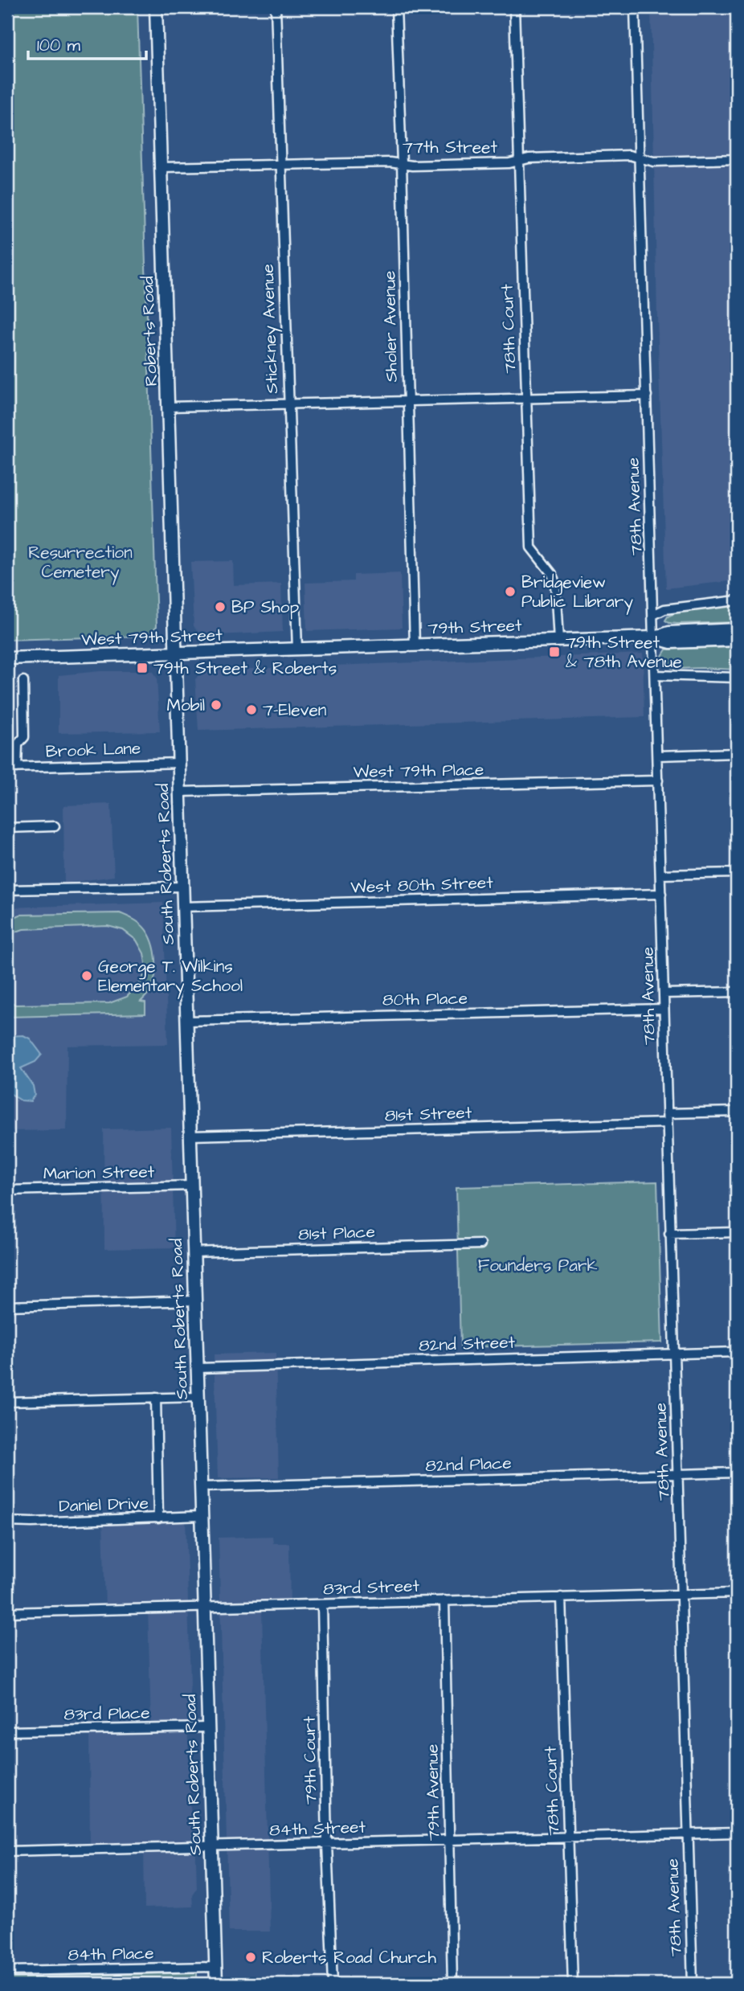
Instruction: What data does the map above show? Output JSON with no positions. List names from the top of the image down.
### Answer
{
  "streets": {
    "street": [
      "77th Street",
      "Sholer Avenue",
      "Stickney Avenue",
      "78th Court",
      "Roberts Road",
      "78th Avenue",
      "79th Street",
      "West 79th Street",
      "Brook Lane",
      "West 79th Place",
      "South Roberts Road",
      "West 80th Street",
      "80th Place",
      "81st Street",
      "Marion Street",
      "81st Place",
      "82nd Street",
      "82nd Place",
      "Daniel Drive",
      "83rd Street",
      "83rd Place",
      "79th Court",
      "79th Avenue",
      "84th Street",
      "84th Place"
    ]
  },
  "crossings": [
    ["77th Street", "Sholer Avenue"],
    ["77th Street", "Stickney Avenue"],
    ["77th Street", "78th Court"],
    ["77th Street", "Roberts Road"],
    ["77th Street", "78th Avenue"],
    ["Sholer Avenue", "79th Street"],
    ["Stickney Avenue", "79th Street"],
    ["Stickney Avenue", "West 79th Street"],
    ["78th Court", "79th Street"],
    ["78th Court", "83rd Street"],
    ["78th Court", "84th Street"],
    ["Roberts Road", "West 79th Street"],
    ["Roberts Road", "South Roberts Road"],
    ["78th Avenue", "79th Street"],
    ["78th Avenue", "West 79th Place"],
    ["78th Avenue", "West 80th Street"],
    ["78th Avenue", "80th Place"],
    ["78th Avenue", "81st Street"],
    ["78th Avenue", "82nd Street"],
    ["78th Avenue", "82nd Place"],
    ["78th Avenue", "83rd Street"],
    ["78th Avenue", "84th Street"],
    ["79th Street", "West 79th Street"],
    ["West 79th Street", "South Roberts Road"],
    ["Brook Lane", "South Roberts Road"],
    ["West 79th Place", "South Roberts Road"],
    ["South Roberts Road", "West 80th Street"],
    ["South Roberts Road", "80th Place"],
    ["South Roberts Road", "81st Street"],
    ["South Roberts Road", "Marion Street"],
    ["South Roberts Road", "81st Place"],
    ["South Roberts Road", "82nd Street"],
    ["South Roberts Road", "82nd Place"],
    ["South Roberts Road", "Daniel Drive"],
    ["South Roberts Road", "83rd Street"],
    ["South Roberts Road", "83rd Place"],
    ["South Roberts Road", "84th Street"],
    ["South Roberts Road", "84th Place"],
    ["83rd Street", "79th Court"],
    ["83rd Street", "79th Avenue"],
    ["79th Court", "84th Street"],
    ["79th Avenue", "84th Street"]
  ],
  "parks": ["Resurrection Cemetery", "Founders Park"],
  "places": {
    "other": [
      "Bridgeview Public Library",
      "BP Shop",
      "Mobil",
      "7-Eleven",
      "George T. Wilkins Elementary School",
      "Roberts Road Church"
    ],
    "transit": ["79th Street & 78th Avenue", "79th Street & Roberts"]
  },
  "scale_bar": "100 m"
}
